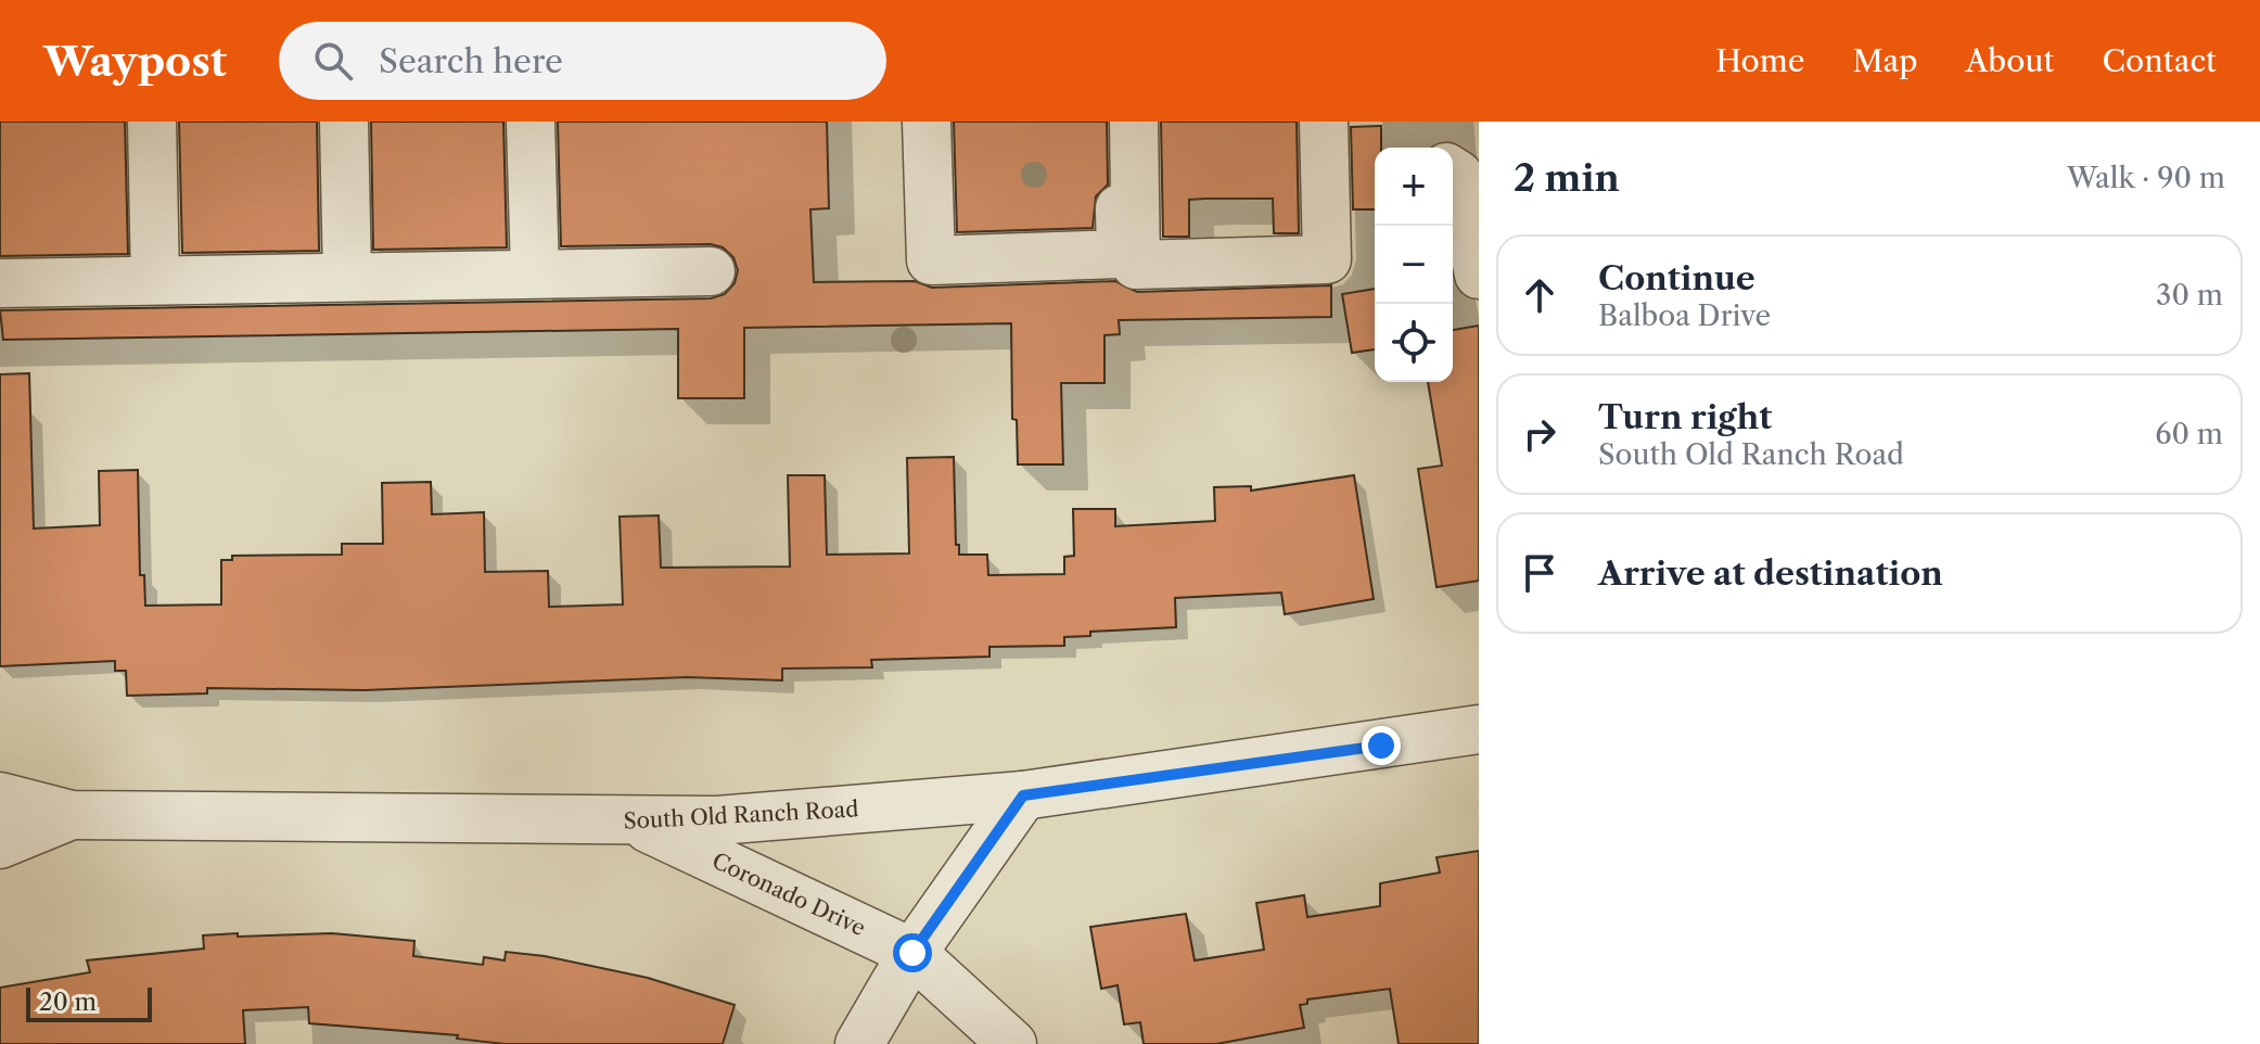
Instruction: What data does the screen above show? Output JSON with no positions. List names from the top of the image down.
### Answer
{
  "streets": {
    "street": ["South Old Ranch Road", "Coronado Drive"]
  },
  "crossings": [
    ["South Old Ranch Road", "Coronado Drive"]
  ],
  "scale_bar": "20 m",
  "page": {
    "header": "Waypost",
    "search": "Search here",
    "nav": [
      "Home",
      "Map",
      "About",
      "Contact"
    ],
    "heading": ["2 min", "Walk · 90 m"],
    "map_buttons": ["+", "−"],
    "list": [
      ["Continue", "Balboa Drive", "30 m"],
      ["Turn right", "South Old Ranch Road", "60 m"],
      "Arrive at destination"
    ],
    "scale": "20 m"
  }
}
